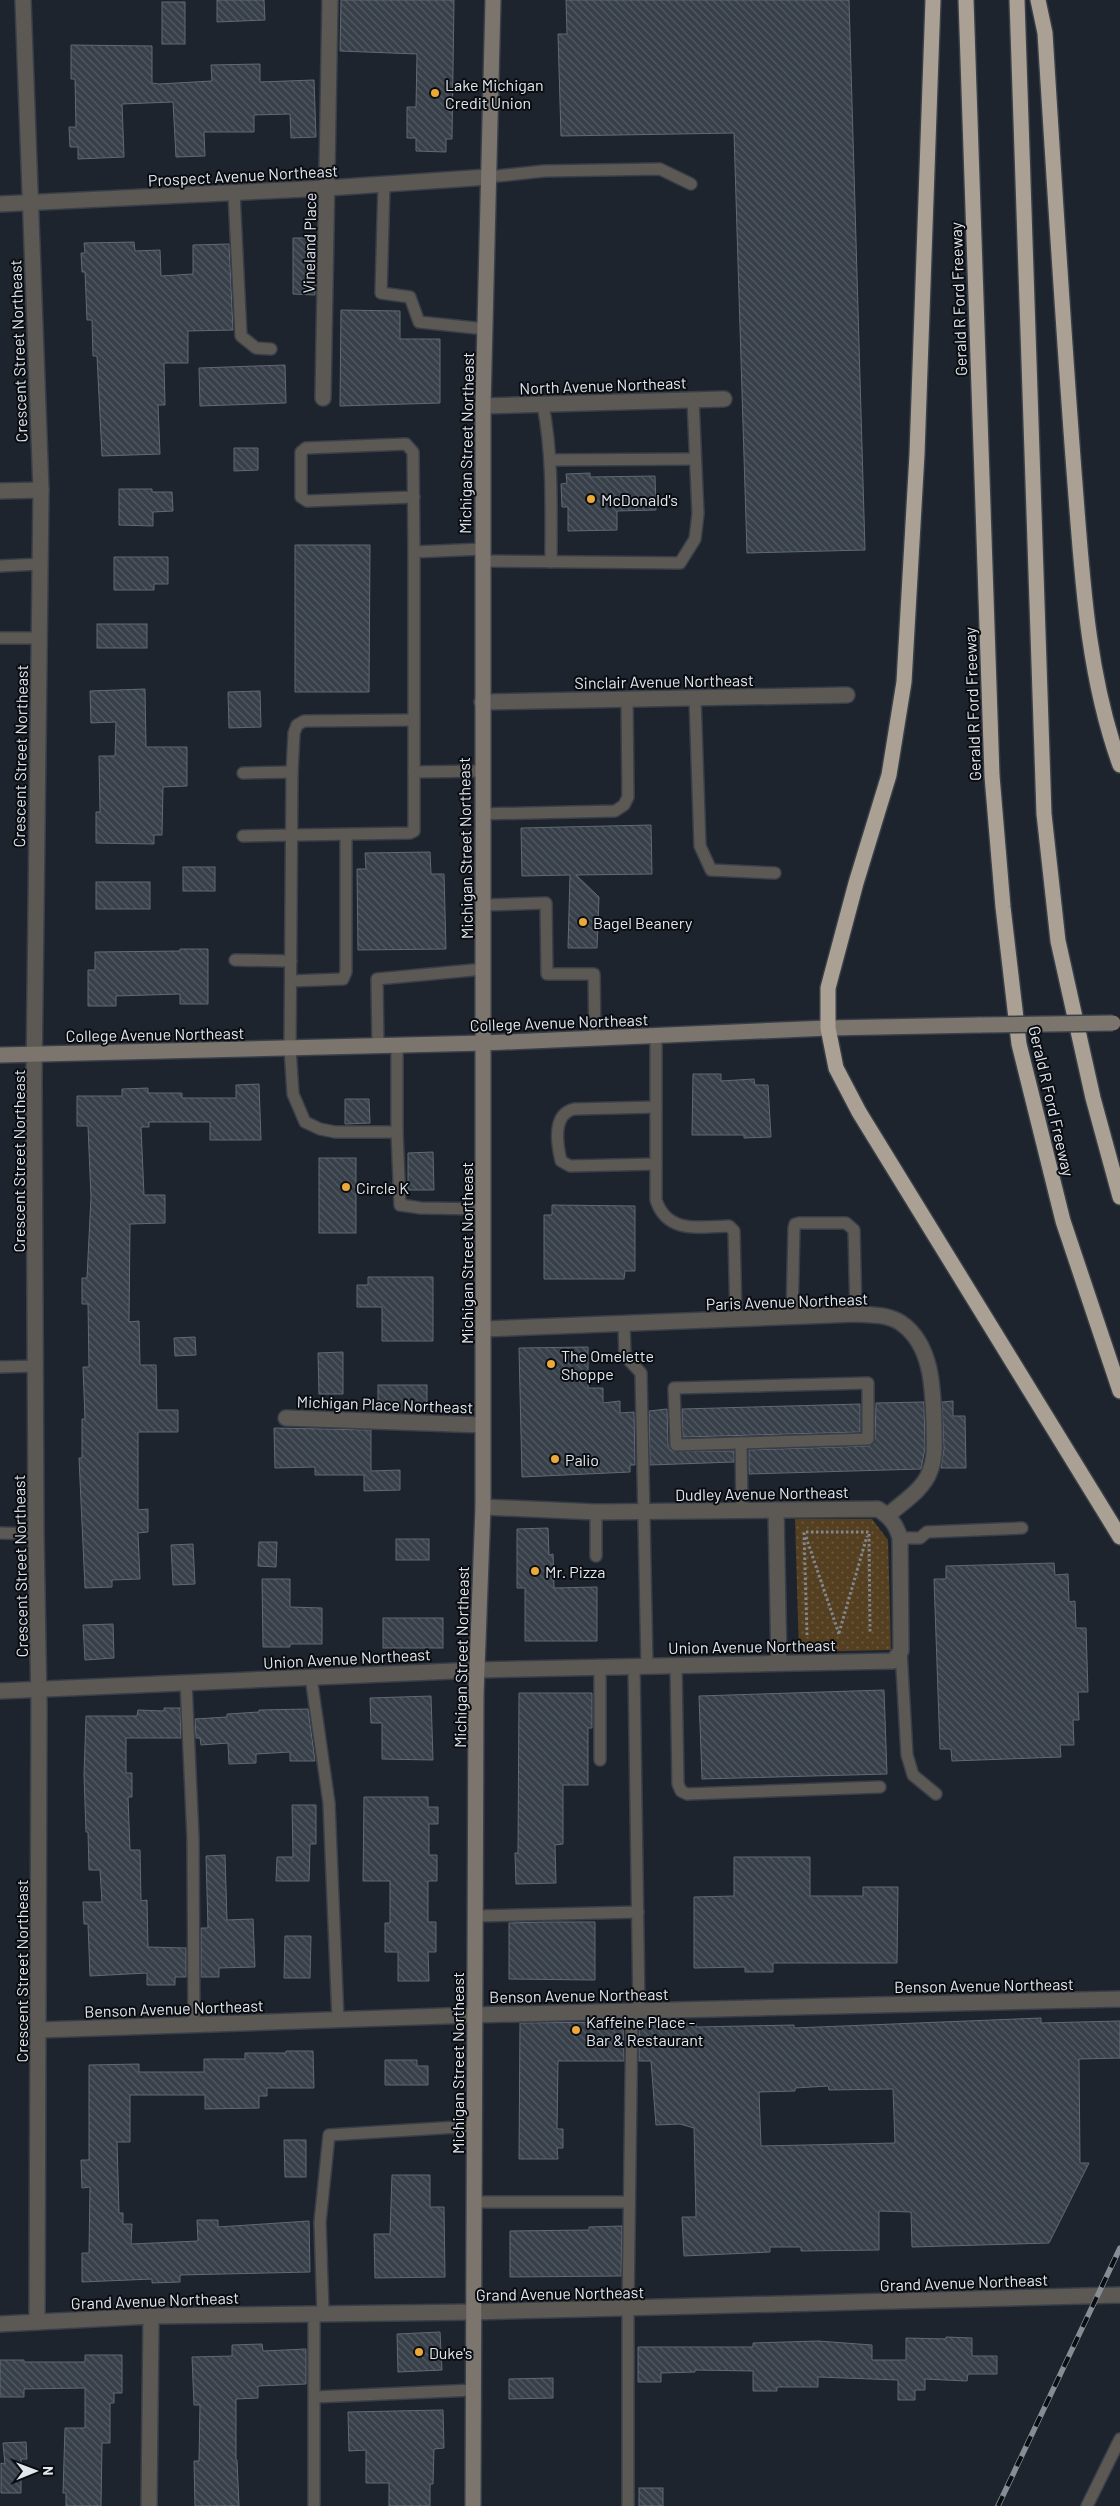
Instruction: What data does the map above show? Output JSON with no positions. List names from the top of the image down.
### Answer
{
  "streets": {
    "highway": ["Gerald R Ford Freeway"],
    "main road": ["Michigan Street Northeast", "College Avenue Northeast"],
    "street": [
      "Prospect Avenue Northeast",
      "Vineland Place",
      "Crescent Street Northeast",
      "North Avenue Northeast",
      "Sinclair Avenue Northeast",
      "Paris Avenue Northeast",
      "Michigan Place Northeast",
      "Dudley Avenue Northeast",
      "Union Avenue Northeast",
      "Benson Avenue Northeast",
      "Grand Avenue Northeast"
    ]
  },
  "crossings": [
    ["Prospect Avenue Northeast", "Vineland Place"],
    ["Prospect Avenue Northeast", "Crescent Street Northeast"],
    ["Prospect Avenue Northeast", "Michigan Street Northeast"],
    ["Crescent Street Northeast", "College Avenue Northeast"],
    ["Crescent Street Northeast", "Union Avenue Northeast"],
    ["Crescent Street Northeast", "Benson Avenue Northeast"],
    ["Crescent Street Northeast", "Grand Avenue Northeast"],
    ["North Avenue Northeast", "Michigan Street Northeast"],
    ["Michigan Street Northeast", "Sinclair Avenue Northeast"],
    ["Michigan Street Northeast", "College Avenue Northeast"],
    ["Michigan Street Northeast", "Paris Avenue Northeast"],
    ["Michigan Street Northeast", "Michigan Place Northeast"],
    ["Michigan Street Northeast", "Dudley Avenue Northeast"],
    ["Michigan Street Northeast", "Union Avenue Northeast"],
    ["Michigan Street Northeast", "Benson Avenue Northeast"],
    ["Michigan Street Northeast", "Grand Avenue Northeast"],
    ["Paris Avenue Northeast", "Dudley Avenue Northeast"]
  ],
  "places": [
    "Lake Michigan Credit Union",
    "McDonald's",
    "Bagel Beanery",
    "Circle K",
    "The Omelette Shoppe",
    "Palio",
    "Mr. Pizza",
    "Kaffeine Place - Bar & Restaurant",
    "Duke's"
  ],
  "north": "right"
}
